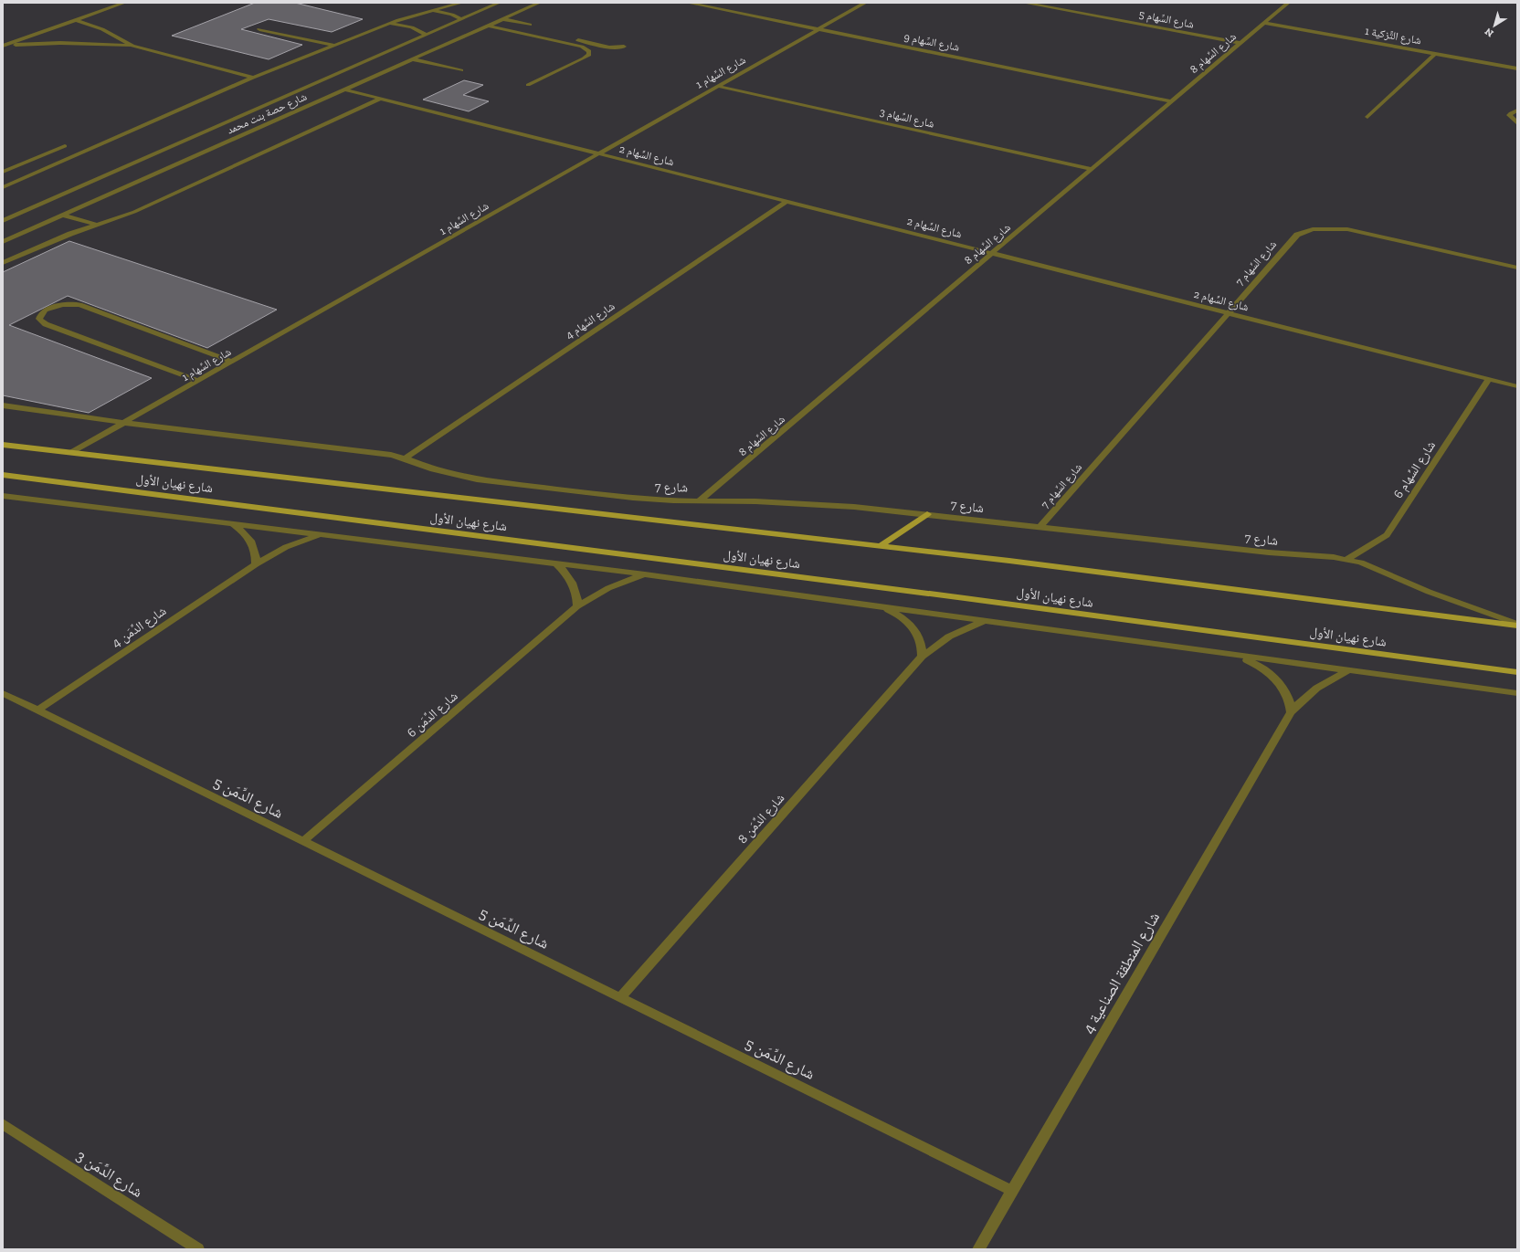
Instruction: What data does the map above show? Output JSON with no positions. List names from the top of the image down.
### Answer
{
  "streets": {
    "main road": ["شارع نهيان الأول"],
    "street": [
      "شارع السِّهام 5",
      "شارع التَّزكية 1",
      "شارع السِّهام 9",
      "شارع السِّهام 8",
      "شارع السِّهام 1",
      "شارع حصة بنت محمد",
      "شارع السِّهام 3",
      "شارع السِّهام 2",
      "شارع السِّهام 7",
      "شارع السِّهام 4",
      "شارع السِّهام 6",
      "شارع 7",
      "شارع الدِّمَن 4",
      "شارع الدِّمَن 6",
      "شارع الدِّمَن 5",
      "شارع الدِّمَن 8",
      "شارع المنطقة الصناعية 4",
      "شارع الدِّمَن 3"
    ]
  },
  "crossings": [
    ["شارع السِّهام 5", "شارع السِّهام 8"],
    ["شارع التَّزكية 1", "شارع السِّهام 8"],
    ["شارع السِّهام 9", "شارع السِّهام 8"],
    ["شارع السِّهام 9", "شارع السِّهام 1"],
    ["شارع السِّهام 8", "شارع السِّهام 3"],
    ["شارع السِّهام 8", "شارع السِّهام 2"],
    ["شارع السِّهام 8", "شارع 7"],
    ["شارع السِّهام 1", "شارع السِّهام 3"],
    ["شارع السِّهام 1", "شارع السِّهام 2"],
    ["شارع السِّهام 1", "شارع نهيان الأول"],
    ["شارع السِّهام 1", "شارع 7"],
    ["شارع حصة بنت محمد", "شارع السِّهام 2"],
    ["شارع السِّهام 2", "شارع السِّهام 7"],
    ["شارع السِّهام 2", "شارع السِّهام 4"],
    ["شارع السِّهام 2", "شارع السِّهام 6"],
    ["شارع السِّهام 7", "شارع 7"],
    ["شارع السِّهام 4", "شارع 7"],
    ["شارع السِّهام 6", "شارع 7"],
    ["شارع نهيان الأول", "شارع 7"],
    ["شارع الدِّمَن 4", "شارع الدِّمَن 5"],
    ["شارع الدِّمَن 6", "شارع الدِّمَن 5"],
    ["شارع الدِّمَن 5", "شارع الدِّمَن 8"],
    ["شارع الدِّمَن 5", "شارع المنطقة الصناعية 4"]
  ],
  "north": "bottom left"
}
